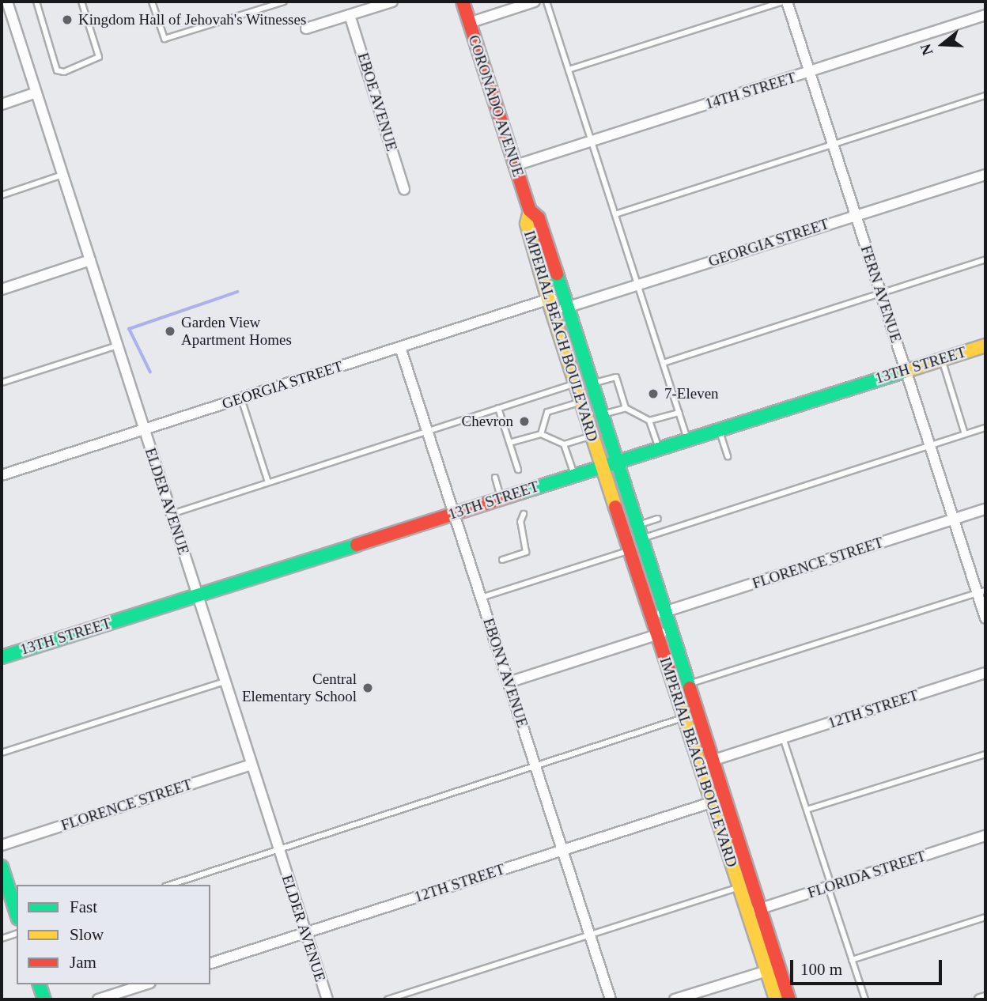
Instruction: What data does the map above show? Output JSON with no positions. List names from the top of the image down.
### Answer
{
  "streets": {
    "main road": ["CORONADO AVENUE", "IMPERIAL BEACH BOULEVARD", "13TH STREET"],
    "street": [
      "14TH STREET",
      "EBOE AVENUE",
      "GEORGIA STREET",
      "FERN AVENUE",
      "ELDER AVENUE",
      "FLORENCE STREET",
      "EBONY AVENUE",
      "12TH STREET",
      "FLORIDA STREET"
    ]
  },
  "crossings": [
    ["14TH STREET", "CORONADO AVENUE"],
    ["14TH STREET", "FERN AVENUE"],
    ["CORONADO AVENUE", "IMPERIAL BEACH BOULEVARD"],
    ["GEORGIA STREET", "FERN AVENUE"],
    ["GEORGIA STREET", "IMPERIAL BEACH BOULEVARD"],
    ["GEORGIA STREET", "ELDER AVENUE"],
    ["GEORGIA STREET", "EBONY AVENUE"],
    ["FERN AVENUE", "13TH STREET"],
    ["FERN AVENUE", "FLORENCE STREET"],
    ["IMPERIAL BEACH BOULEVARD", "13TH STREET"],
    ["IMPERIAL BEACH BOULEVARD", "FLORENCE STREET"],
    ["IMPERIAL BEACH BOULEVARD", "12TH STREET"],
    ["IMPERIAL BEACH BOULEVARD", "FLORIDA STREET"],
    ["13TH STREET", "ELDER AVENUE"],
    ["13TH STREET", "EBONY AVENUE"],
    ["ELDER AVENUE", "FLORENCE STREET"],
    ["ELDER AVENUE", "12TH STREET"],
    ["EBONY AVENUE", "12TH STREET"]
  ],
  "places": [
    "Kingdom Hall of Jehovah's Witnesses",
    "Garden View Apartment Homes",
    "7-Eleven",
    "Chevron",
    "Central Elementary School"
  ],
  "legend": ["Fast", "Slow", "Jam"],
  "scale_bar": "100 m",
  "north": "left"
}
